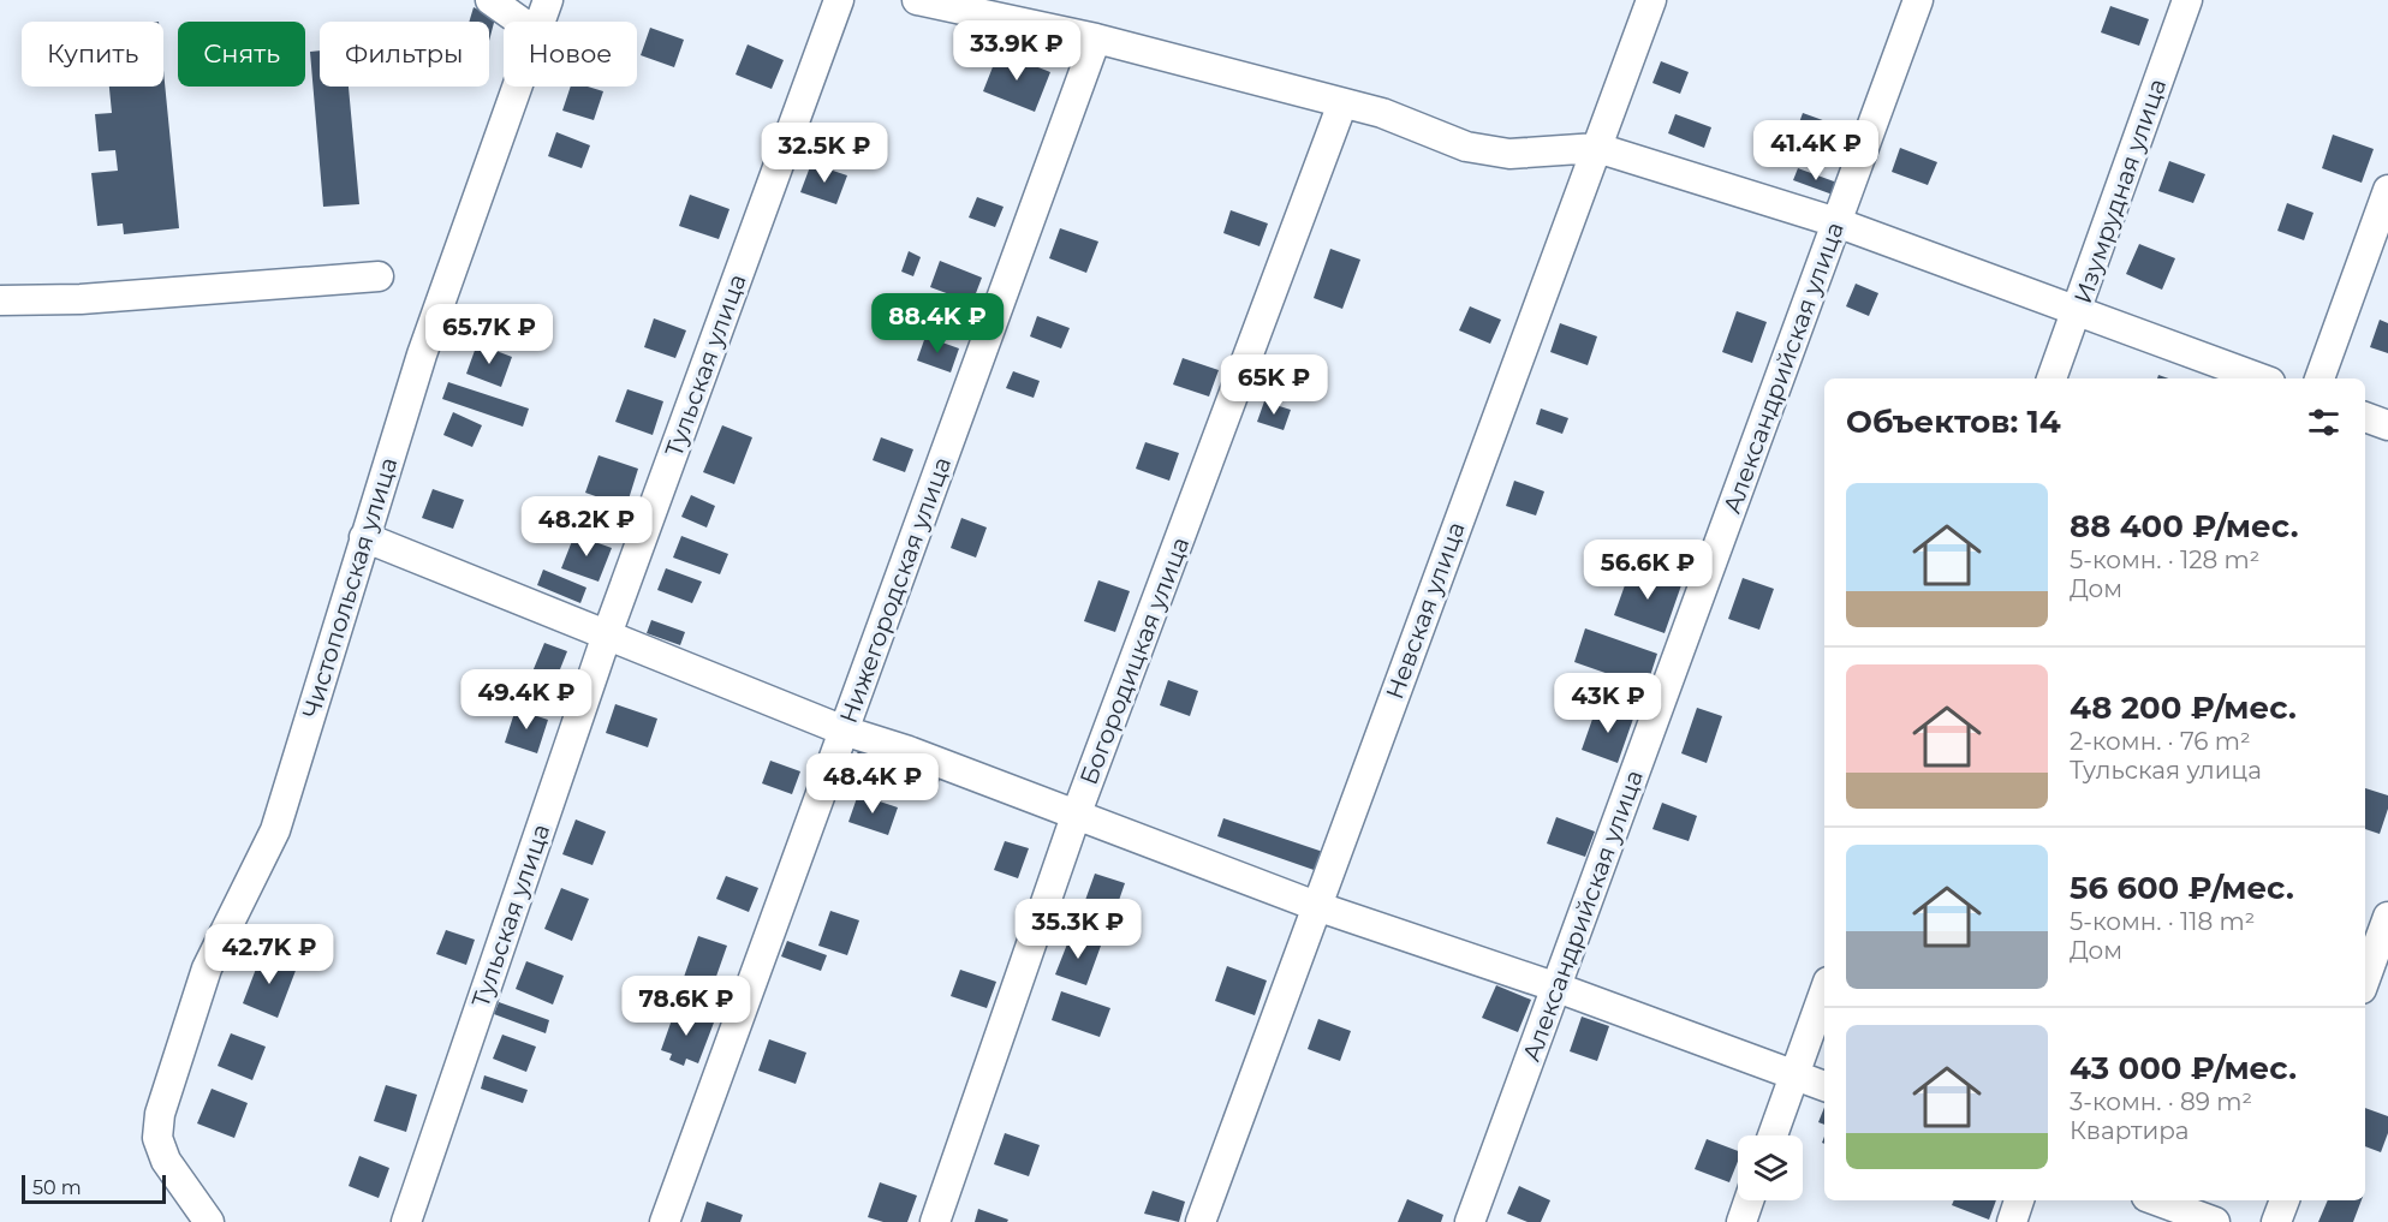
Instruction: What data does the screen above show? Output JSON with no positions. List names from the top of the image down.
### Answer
{
  "streets": {
    "street": [
      "Изумрудная улица",
      "Тульская улица",
      "Александрийская улица",
      "Чистопольская улица",
      "Нижегородская улица",
      "Невская улица",
      "Богородицкая улица"
    ]
  },
  "scale_bar": "50 m",
  "page": {
    "price": [
      "33.9K ₽",
      "41.4K ₽",
      "32.5K ₽",
      "88.4K ₽",
      "65.7K ₽",
      "65K ₽",
      "48.2K ₽",
      "56.6K ₽",
      "49.4K ₽",
      "43K ₽",
      "48.4K ₽",
      "35.3K ₽",
      "42.7K ₽",
      "78.6K ₽"
    ],
    "chip": [
      "Купить",
      "Снять",
      "Фильтры",
      "Новое"
    ],
    "heading": "Объектов: 14",
    "list": [
      {
        "name": "88 400 ₽/мес.",
        "note": "5-комн. · 128 m² · Дом"
      },
      {
        "name": "48 200 ₽/мес.",
        "note": "2-комн. · 76 m² · Тульская улица"
      },
      {
        "name": "56 600 ₽/мес.",
        "note": "5-комн. · 118 m² · Дом"
      },
      {
        "name": "43 000 ₽/мес.",
        "note": "3-комн. · 89 m² · Квартира"
      }
    ],
    "scale": "50 m"
  }
}
